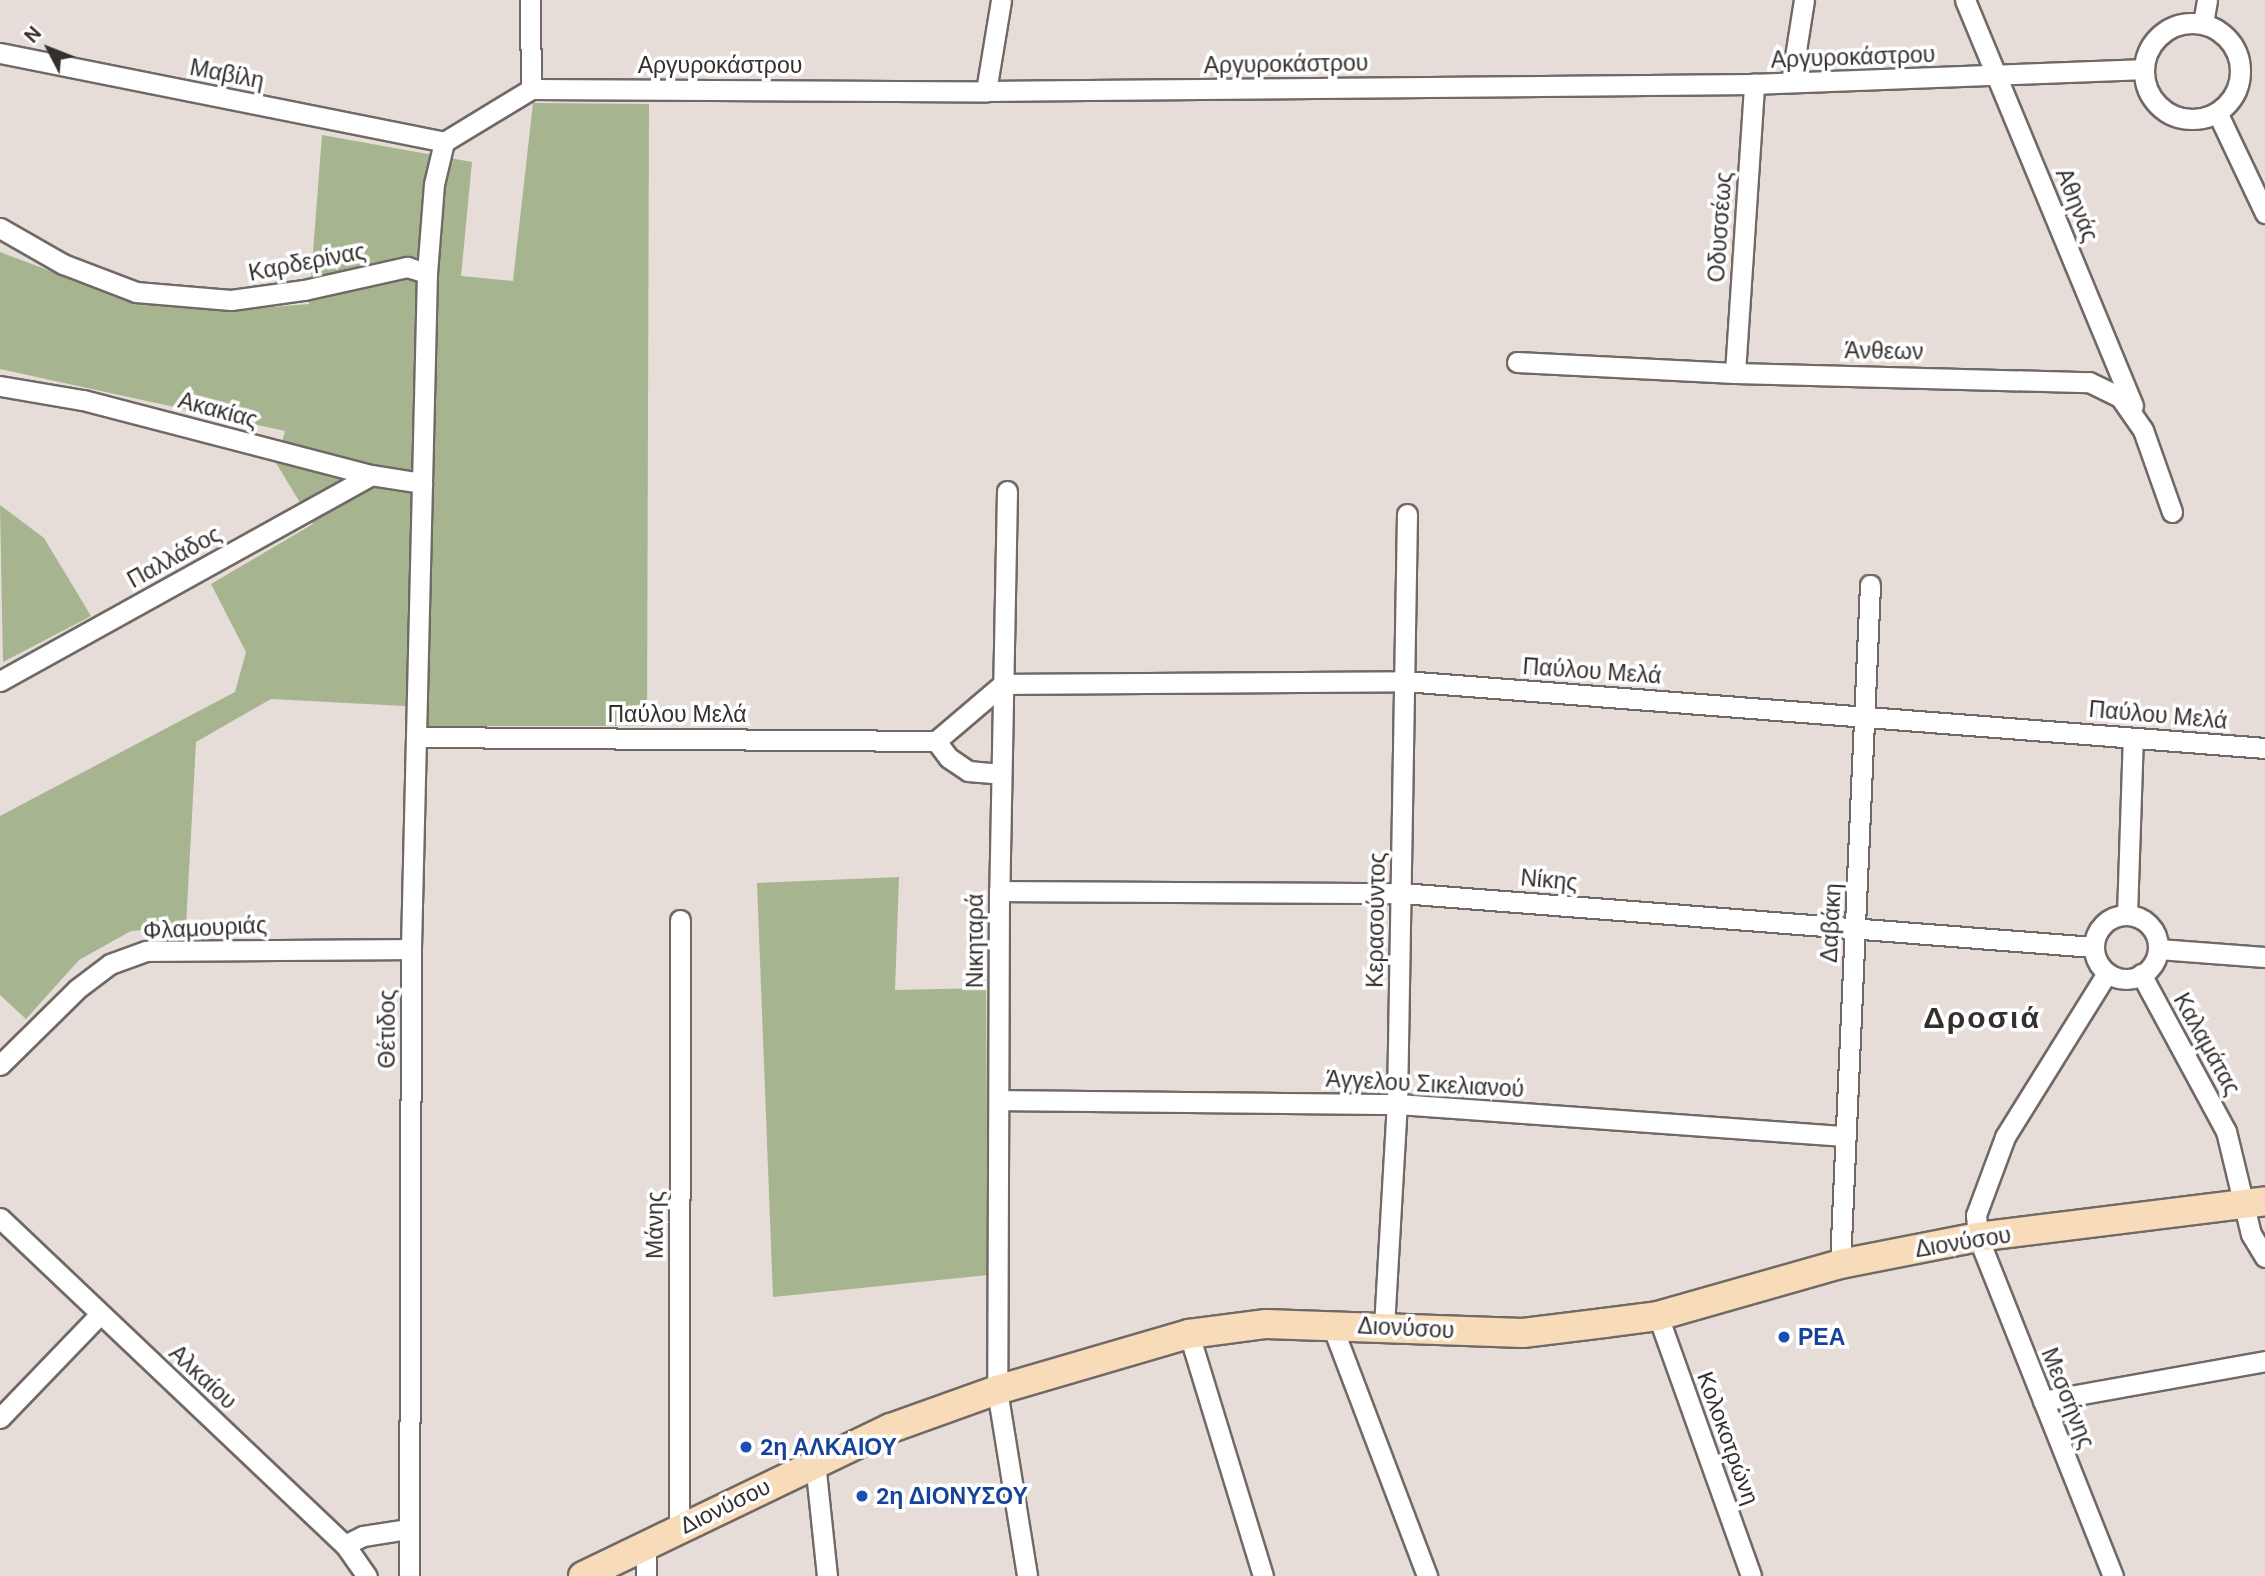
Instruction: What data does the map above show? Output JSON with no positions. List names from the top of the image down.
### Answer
{
  "streets": {
    "main road": ["Διονύσου"],
    "street": [
      "Αργυροκάστρου",
      "Μαβίλη",
      "Αθηνάς",
      "Οδυσσέως",
      "Καρδερίνας",
      "Άνθεων",
      "Ακακίας",
      "Παλλάδος",
      "Παύλου Μελά",
      "Νίκης",
      "Κερασούντος",
      "Δαβάκη",
      "Φλαμουριάς",
      "Νικηταρά",
      "Θέτιδος",
      "Καλαμάτας",
      "Άγγελου Σικελιανού",
      "Μάνης",
      "Αλκαίου",
      "Μεσσήνης",
      "Κολοκοτρώνη"
    ]
  },
  "crossings": [
    ["Αργυροκάστρου", "Αθηνάς"],
    ["Αργυροκάστρου", "Οδυσσέως"],
    ["Αθηνάς", "Άνθεων"],
    ["Οδυσσέως", "Άνθεων"],
    ["Ακακίας", "Παλλάδος"],
    ["Ακακίας", "Θέτιδος"],
    ["Παύλου Μελά", "Κερασούντος"],
    ["Παύλου Μελά", "Δαβάκη"],
    ["Παύλου Μελά", "Νικηταρά"],
    ["Παύλου Μελά", "Θέτιδος"],
    ["Νίκης", "Κερασούντος"],
    ["Νίκης", "Δαβάκη"],
    ["Νίκης", "Νικηταρά"],
    ["Νίκης", "Καλαμάτας"],
    ["Κερασούντος", "Άγγελου Σικελιανού"],
    ["Κερασούντος", "Διονύσου"],
    ["Δαβάκη", "Άγγελου Σικελιανού"],
    ["Δαβάκη", "Διονύσου"],
    ["Φλαμουριάς", "Θέτιδος"],
    ["Νικηταρά", "Άγγελου Σικελιανού"],
    ["Νικηταρά", "Διονύσου"],
    ["Καλαμάτας", "Διονύσου"],
    ["Μάνης", "Διονύσου"],
    ["Διονύσου", "Μεσσήνης"],
    ["Διονύσου", "Κολοκοτρώνη"]
  ],
  "districts": ["Δροσιά"],
  "places": ["ΡΕΑ", "2η ΑΛΚΑΙΟΥ", "2η ΔΙΟΝΥΣΟΥ"],
  "north": "top left"
}
